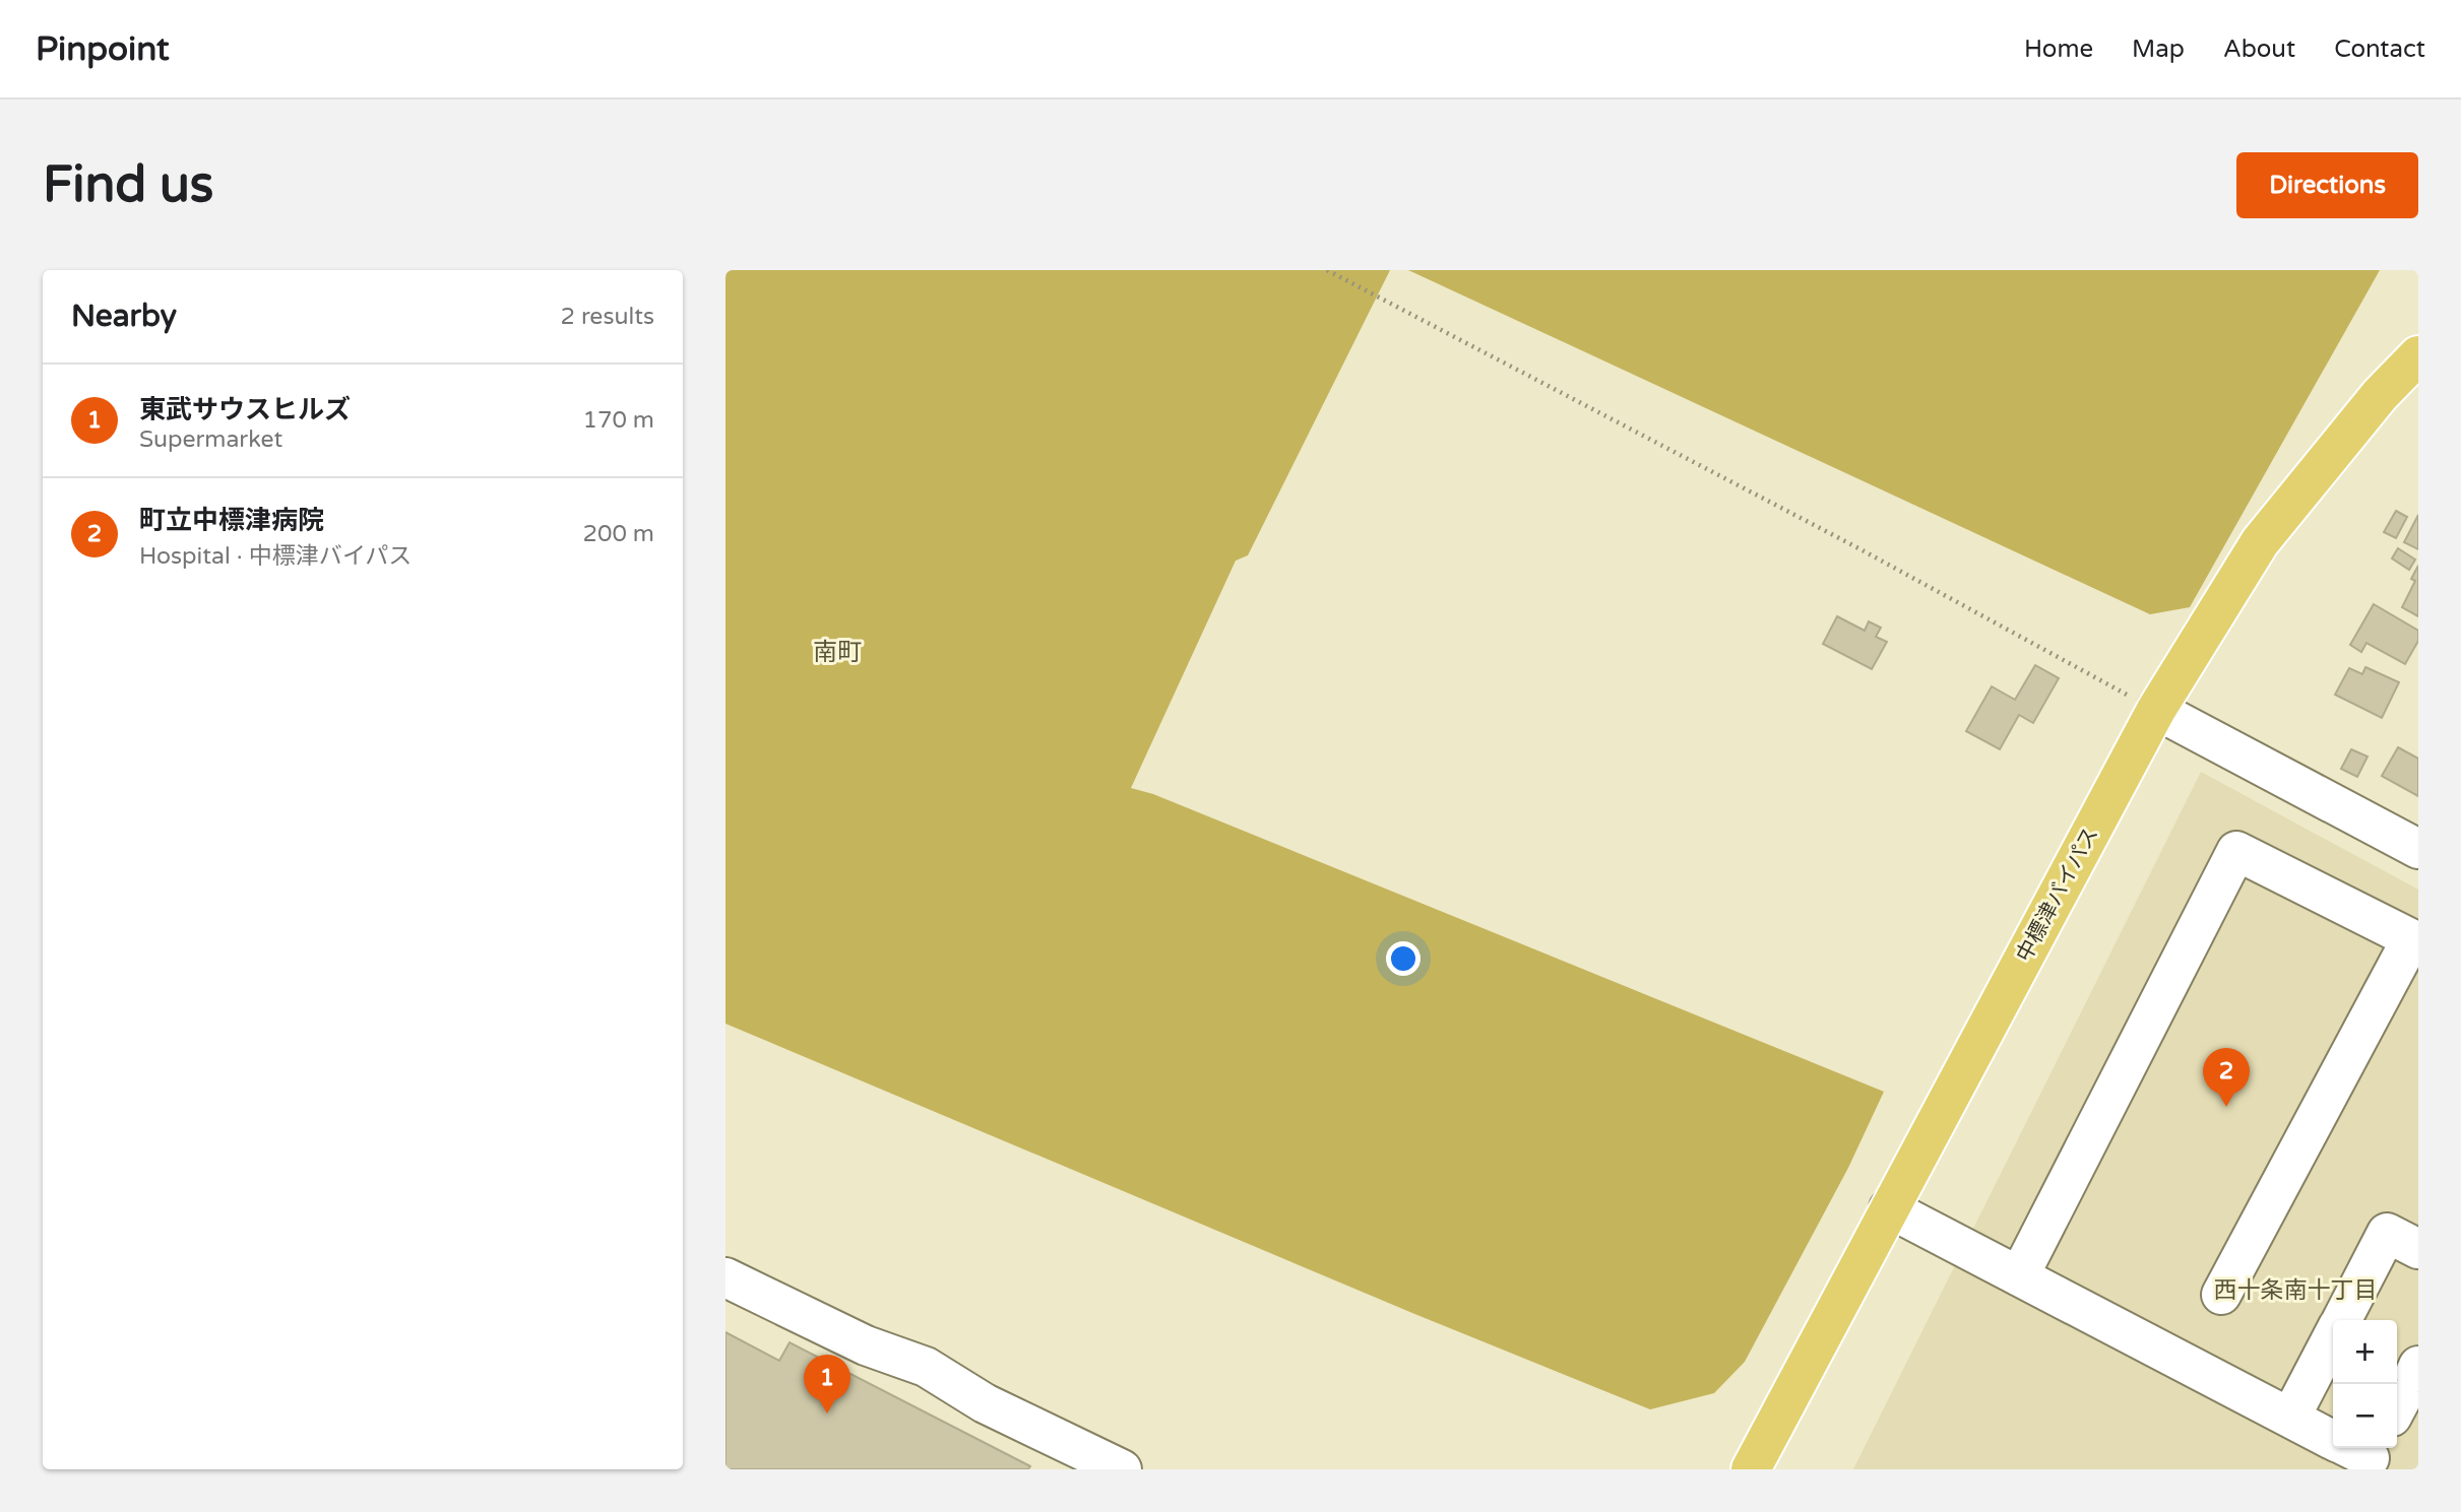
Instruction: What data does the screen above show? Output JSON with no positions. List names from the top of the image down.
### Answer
{
  "streets": {
    "highway": ["中標津バイパス"]
  },
  "districts": ["南町", "西十条南十丁目"],
  "page": {
    "header": "Pinpoint",
    "nav": [
      "Home",
      "Map",
      "About",
      "Contact"
    ],
    "buttons": "Directions",
    "title": "Find us",
    "heading": ["Nearby", "2 results"],
    "list": [
      {
        "mark": "1",
        "name": "東武サウスヒルズ",
        "note": "Supermarket",
        "value": "170 m"
      },
      {
        "mark": "2",
        "name": "町立中標津病院",
        "note": "Hospital · 中標津バイパス",
        "value": "200 m"
      }
    ],
    "pins": ["2", "1"],
    "map_buttons": ["+", "−"]
  }
}
